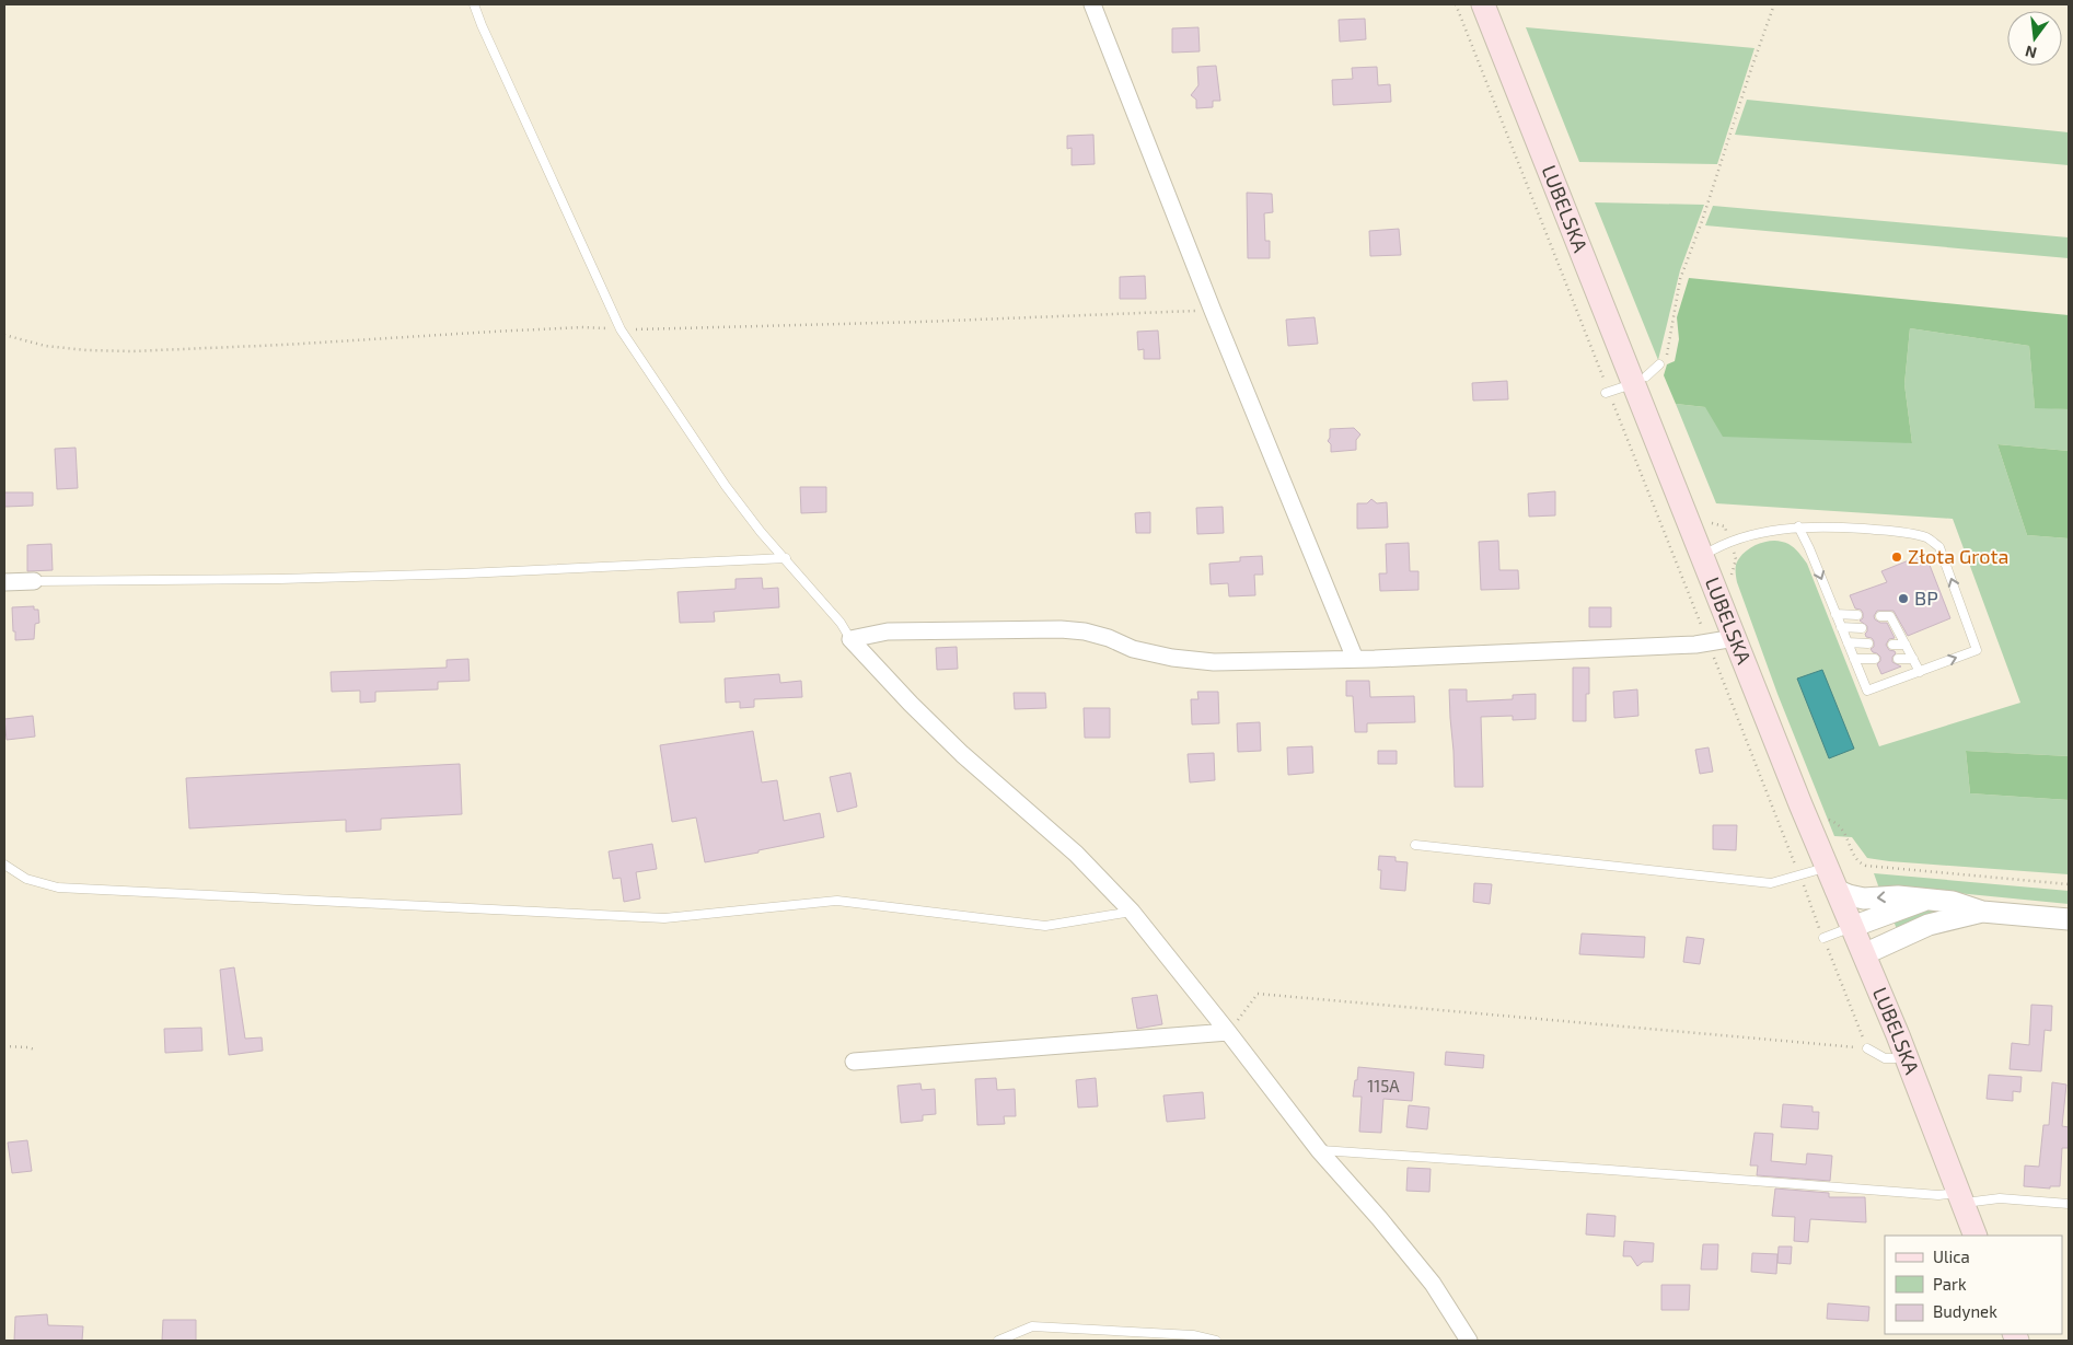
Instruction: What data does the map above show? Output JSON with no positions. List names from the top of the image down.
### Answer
{
  "streets": {
    "main road": ["LUBELSKA"]
  },
  "places": ["Złota Grota", "BP"],
  "house_numbers": ["115A"],
  "legend": ["Ulica", "Park", "Budynek"],
  "north": "bottom"
}
